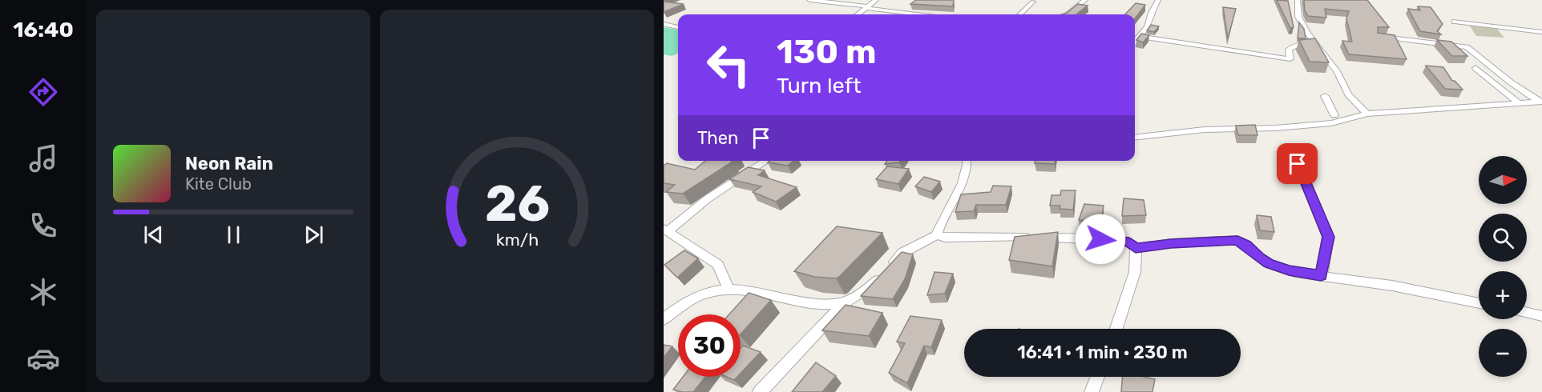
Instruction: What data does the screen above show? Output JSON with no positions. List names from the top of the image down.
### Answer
{
  "north": "right",
  "page": {
    "tabs": "16:40",
    "turn": ["130 m", "Turn left"],
    "then": "Then",
    "song": ["Neon Rain", "Kite Club"],
    "map_buttons": ["+", "−"],
    "limit": "30",
    "trip": "16:41 · 1 min · 230 m",
    "gauge": ["26", "km/h"]
  }
}
